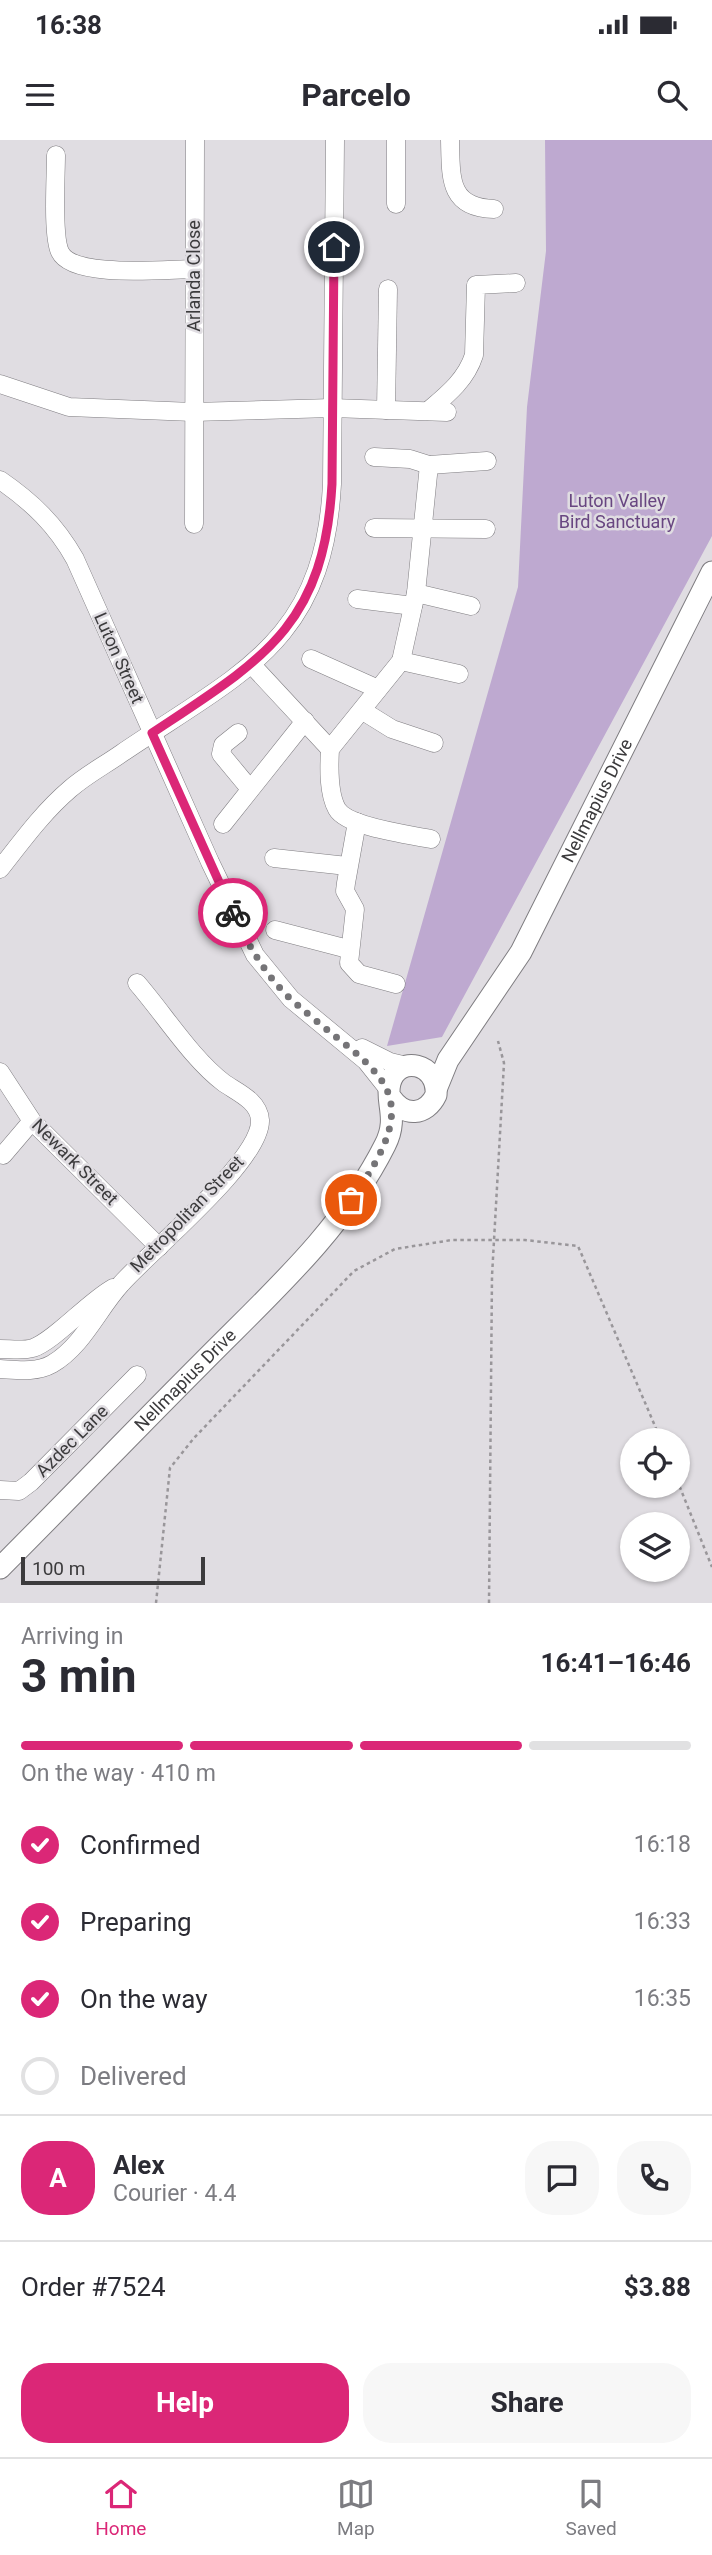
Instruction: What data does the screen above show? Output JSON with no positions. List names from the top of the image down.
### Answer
{
  "streets": {
    "main road": ["Nellmapius Drive"],
    "street": [
      "Arlanda Close",
      "Luton Street",
      "Newark Street",
      "Metropolitan Street",
      "Azdec Lane"
    ]
  },
  "crossings": [
    ["Luton Street", "Nellmapius Drive"],
    ["Newark Street", "Metropolitan Street"]
  ],
  "parks": ["Luton Valley Bird Sanctuary"],
  "scale_bar": "100 m",
  "page": {
    "status": "16:38",
    "header": "Parcelo",
    "scale": "100 m",
    "heading": ["3 min", "Arriving in", "16:41–16:46"],
    "panel": [
      "Alex",
      "Courier · 4.4",
      "Order #7524",
      "$3.88"
    ],
    "bar": "On the way · 410 m",
    "list": [
      ["Confirmed", "16:18"],
      ["Preparing", "16:33"],
      ["On the way", "16:35"],
      "Delivered"
    ],
    "round": "A",
    "buttons": ["Help", "Share"],
    "tabs": ["Home", "Map", "Saved"]
  }
}
